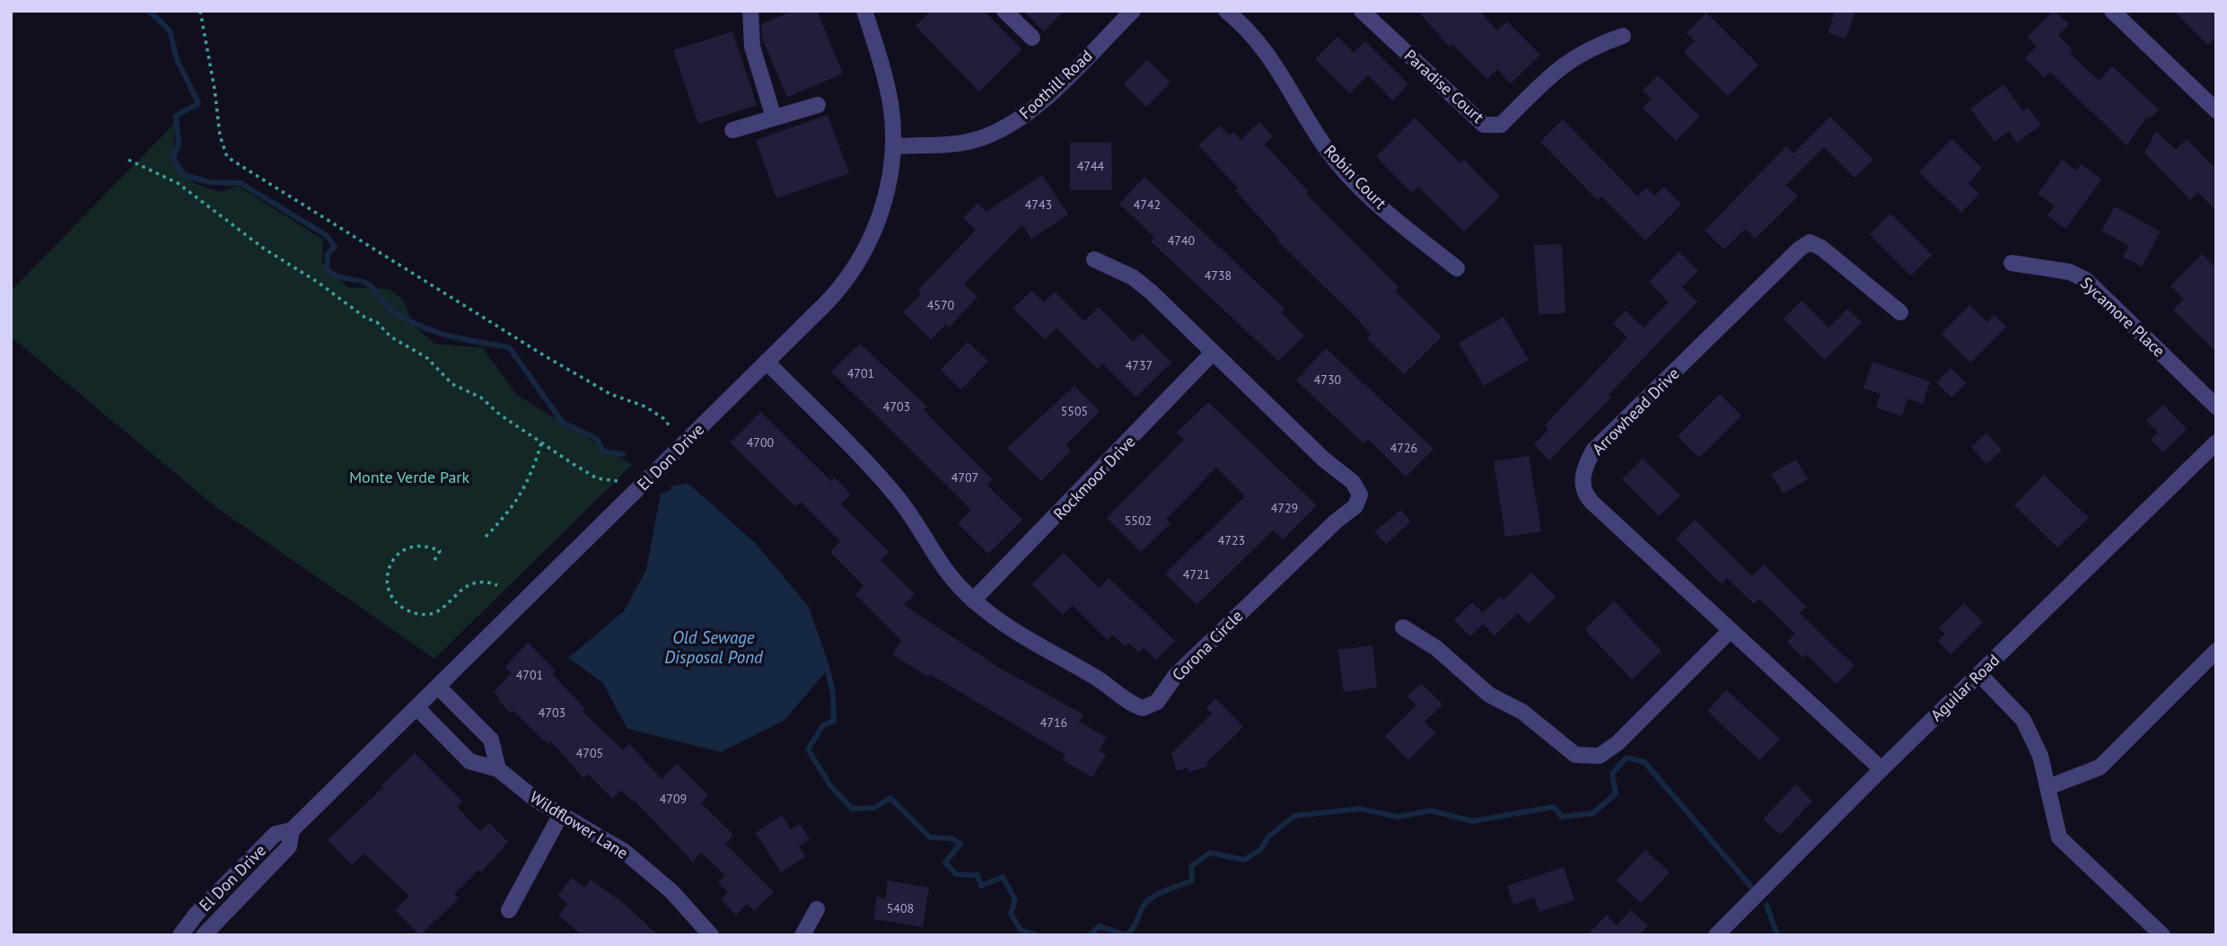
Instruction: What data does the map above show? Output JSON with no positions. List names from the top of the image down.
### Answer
{
  "streets": {
    "street": [
      "Foothill Road",
      "Paradise Court",
      "Robin Court",
      "Sycamore Place",
      "Arrowhead Drive",
      "El Don Drive",
      "Rockmoor Drive",
      "Corona Circle",
      "Aguilar Road",
      "Wildflower Lane"
    ]
  },
  "crossings": [
    ["Foothill Road", "El Don Drive"],
    ["Arrowhead Drive", "Aguilar Road"],
    ["El Don Drive", "Corona Circle"],
    ["El Don Drive", "Wildflower Lane"],
    ["Rockmoor Drive", "Corona Circle"]
  ],
  "water": ["Old Sewage Disposal Pond"],
  "parks": ["Monte Verde Park"],
  "house_numbers": [
    "4744",
    "4743",
    "4742",
    "4740",
    "4738",
    "4570",
    "4737",
    "4701",
    "4730",
    "4703",
    "5505",
    "4700",
    "4726",
    "4707",
    "4729",
    "5502",
    "4723",
    "4721",
    "4701",
    "4703",
    "4716",
    "4705",
    "4709",
    "5408"
  ]
}
